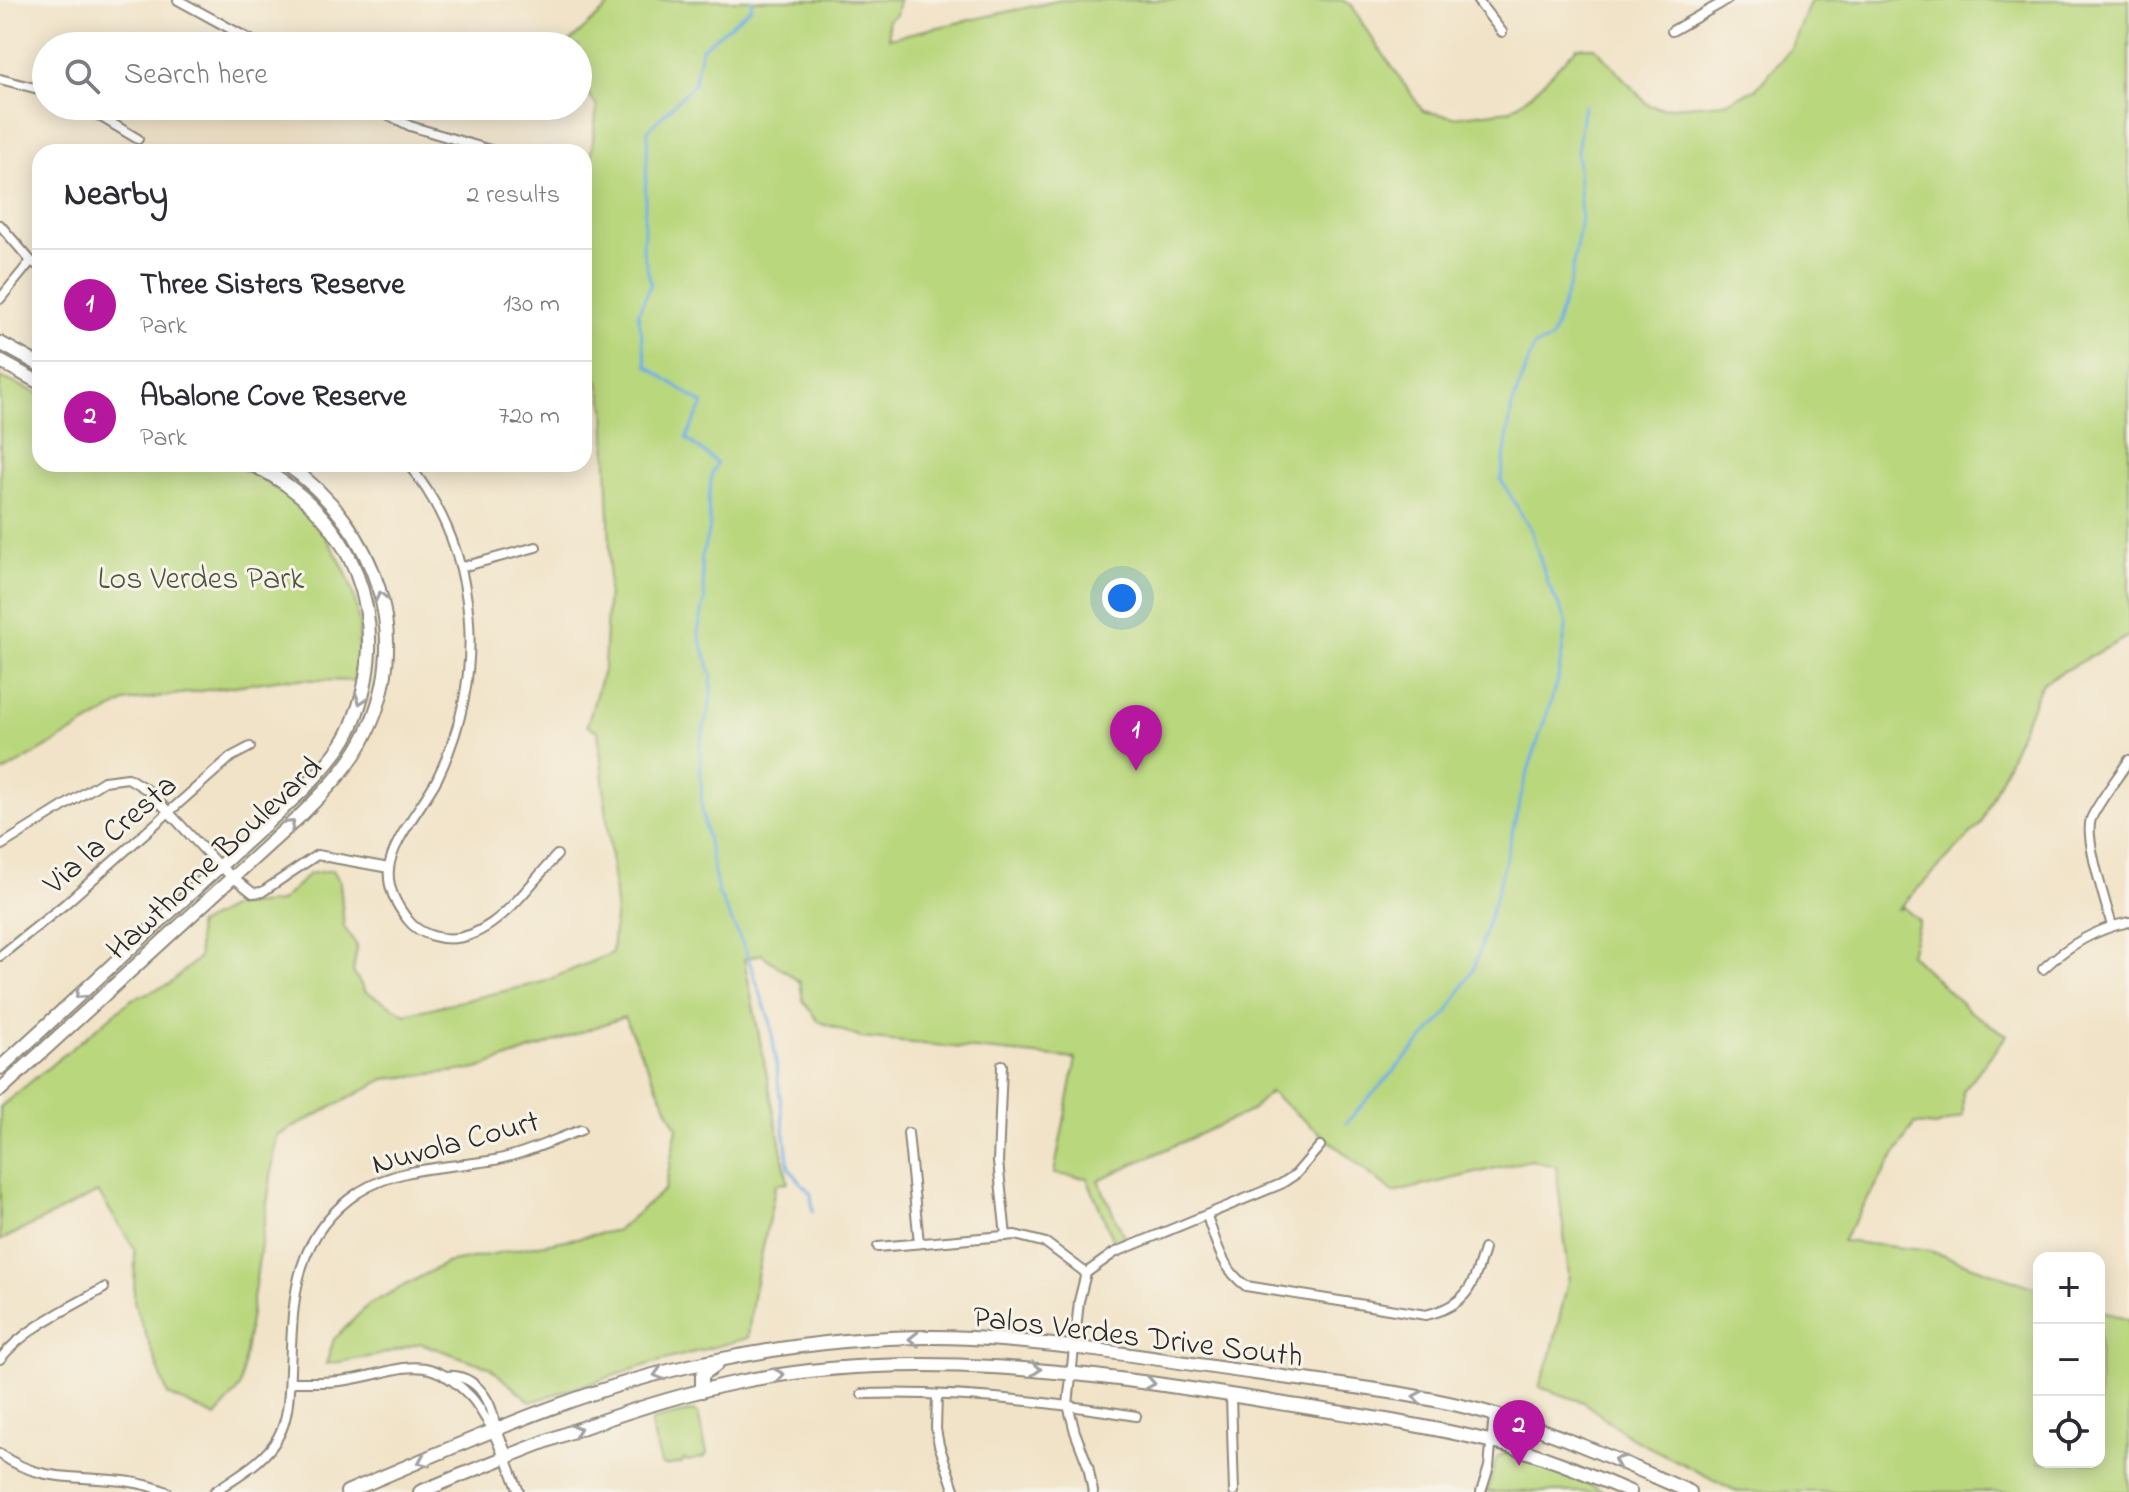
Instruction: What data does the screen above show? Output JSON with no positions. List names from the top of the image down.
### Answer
{
  "streets": {
    "main road": ["Hawthorne Boulevard", "Palos Verdes Drive South"],
    "street": ["Via la Cresta", "Nuvola Court"]
  },
  "parks": ["Los Verdes Park"],
  "page": {
    "search": "Search here",
    "heading": ["Nearby", "2 results"],
    "list": [
      {
        "mark": "1",
        "name": "Three Sisters Reserve",
        "note": "Park",
        "value": "130 m"
      },
      {
        "mark": "2",
        "name": "Abalone Cove Reserve",
        "note": "Park",
        "value": "720 m"
      }
    ],
    "pins": ["1", "2"],
    "map_buttons": ["+", "−"]
  }
}
